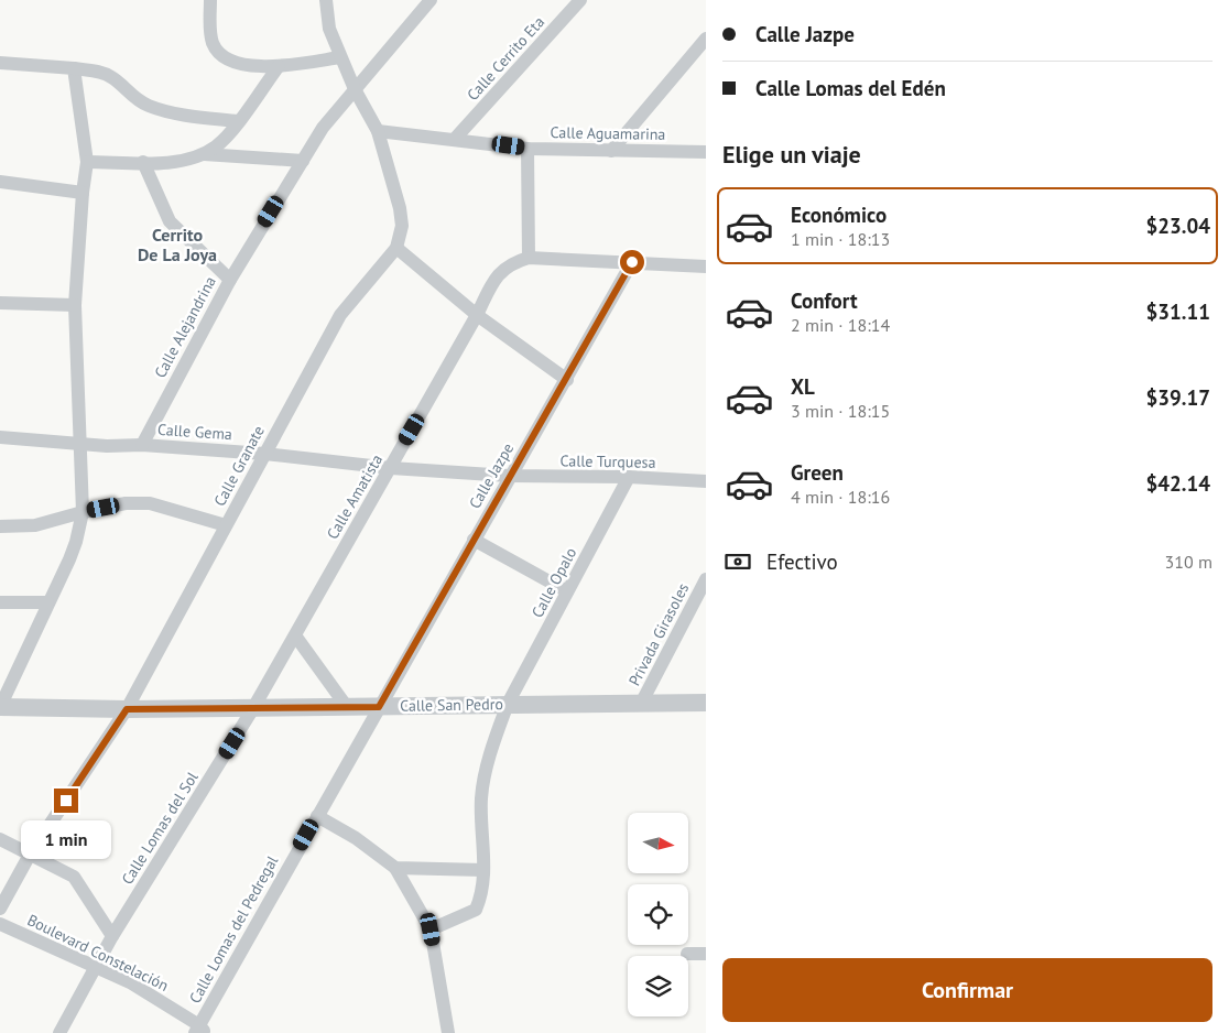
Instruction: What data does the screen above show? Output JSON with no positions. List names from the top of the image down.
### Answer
{
  "streets": {
    "street": [
      "Calle Cerrito Eta",
      "Calle Aguamarina",
      "Calle Alejandrina",
      "Calle Gema",
      "Calle Turquesa",
      "Calle Granate",
      "Calle Jazpe",
      "Calle Amatista",
      "Calle Opalo",
      "Privada Girasoles",
      "Calle San Pedro",
      "Calle Lomas del Sol",
      "Calle Lomas del Pedregal",
      "Boulevard Constelación"
    ]
  },
  "crossings": [
    ["Calle Cerrito Eta", "Calle Aguamarina"],
    ["Calle Alejandrina", "Calle Gema"],
    ["Calle Gema", "Calle Turquesa"],
    ["Calle Gema", "Calle Granate"],
    ["Calle Gema", "Calle Jazpe"],
    ["Calle Gema", "Calle Amatista"],
    ["Calle Turquesa", "Calle Jazpe"],
    ["Calle Turquesa", "Calle Opalo"],
    ["Calle Granate", "Calle San Pedro"],
    ["Calle Jazpe", "Calle San Pedro"],
    ["Calle Jazpe", "Calle Lomas del Pedregal"],
    ["Calle Amatista", "Calle San Pedro"],
    ["Calle Amatista", "Calle Lomas del Sol"],
    ["Calle Opalo", "Calle San Pedro"],
    ["Privada Girasoles", "Calle San Pedro"],
    ["Calle San Pedro", "Calle Lomas del Sol"],
    ["Calle San Pedro", "Calle Lomas del Pedregal"],
    ["Calle Lomas del Sol", "Boulevard Constelación"],
    ["Calle Lomas del Pedregal", "Boulevard Constelación"]
  ],
  "districts": ["Cerrito De La Joya"],
  "north": "right",
  "page": {
    "banner": ["Calle Jazpe", "Calle Lomas del Edén"],
    "heading": "Elige un viaje",
    "list": [
      {
        "name": "Económico",
        "note": "1 min · 18:13",
        "value": "$23.04"
      },
      {
        "name": "Confort",
        "note": "2 min · 18:14",
        "value": "$31.11"
      },
      {
        "name": "XL",
        "note": "3 min · 18:15",
        "value": "$39.17"
      },
      {
        "name": "Green",
        "note": "4 min · 18:16",
        "value": "$42.14"
      }
    ],
    "pay": ["Efectivo", "310 m"],
    "bubble": "1 min",
    "buttons": "Confirmar"
  }
}
